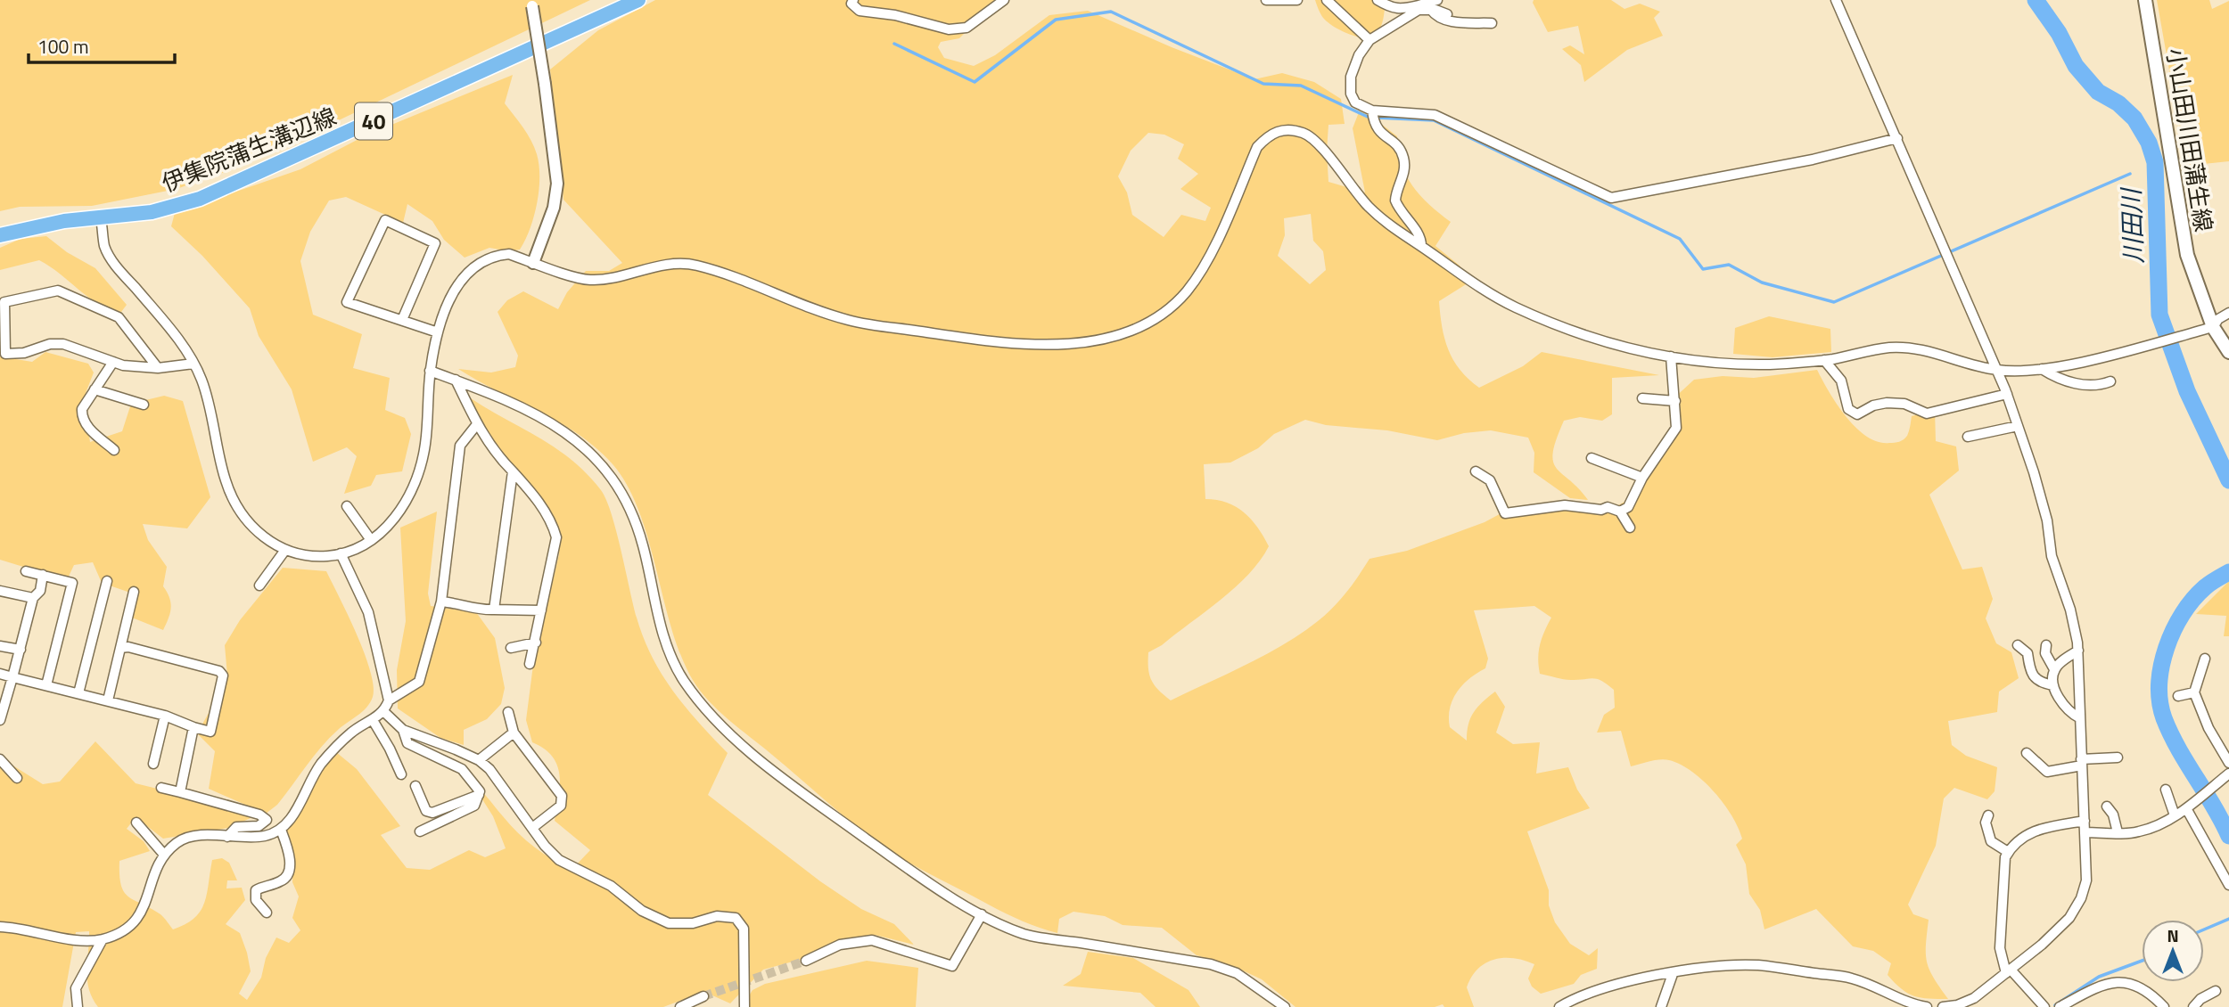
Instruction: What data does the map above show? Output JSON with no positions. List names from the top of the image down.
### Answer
{
  "streets": {
    "main road": ["40", "小山田川田蒲生線", "伊集院蒲生溝辺線"]
  },
  "water": ["川田川"],
  "scale_bar": "100 m",
  "north": "top"
}
